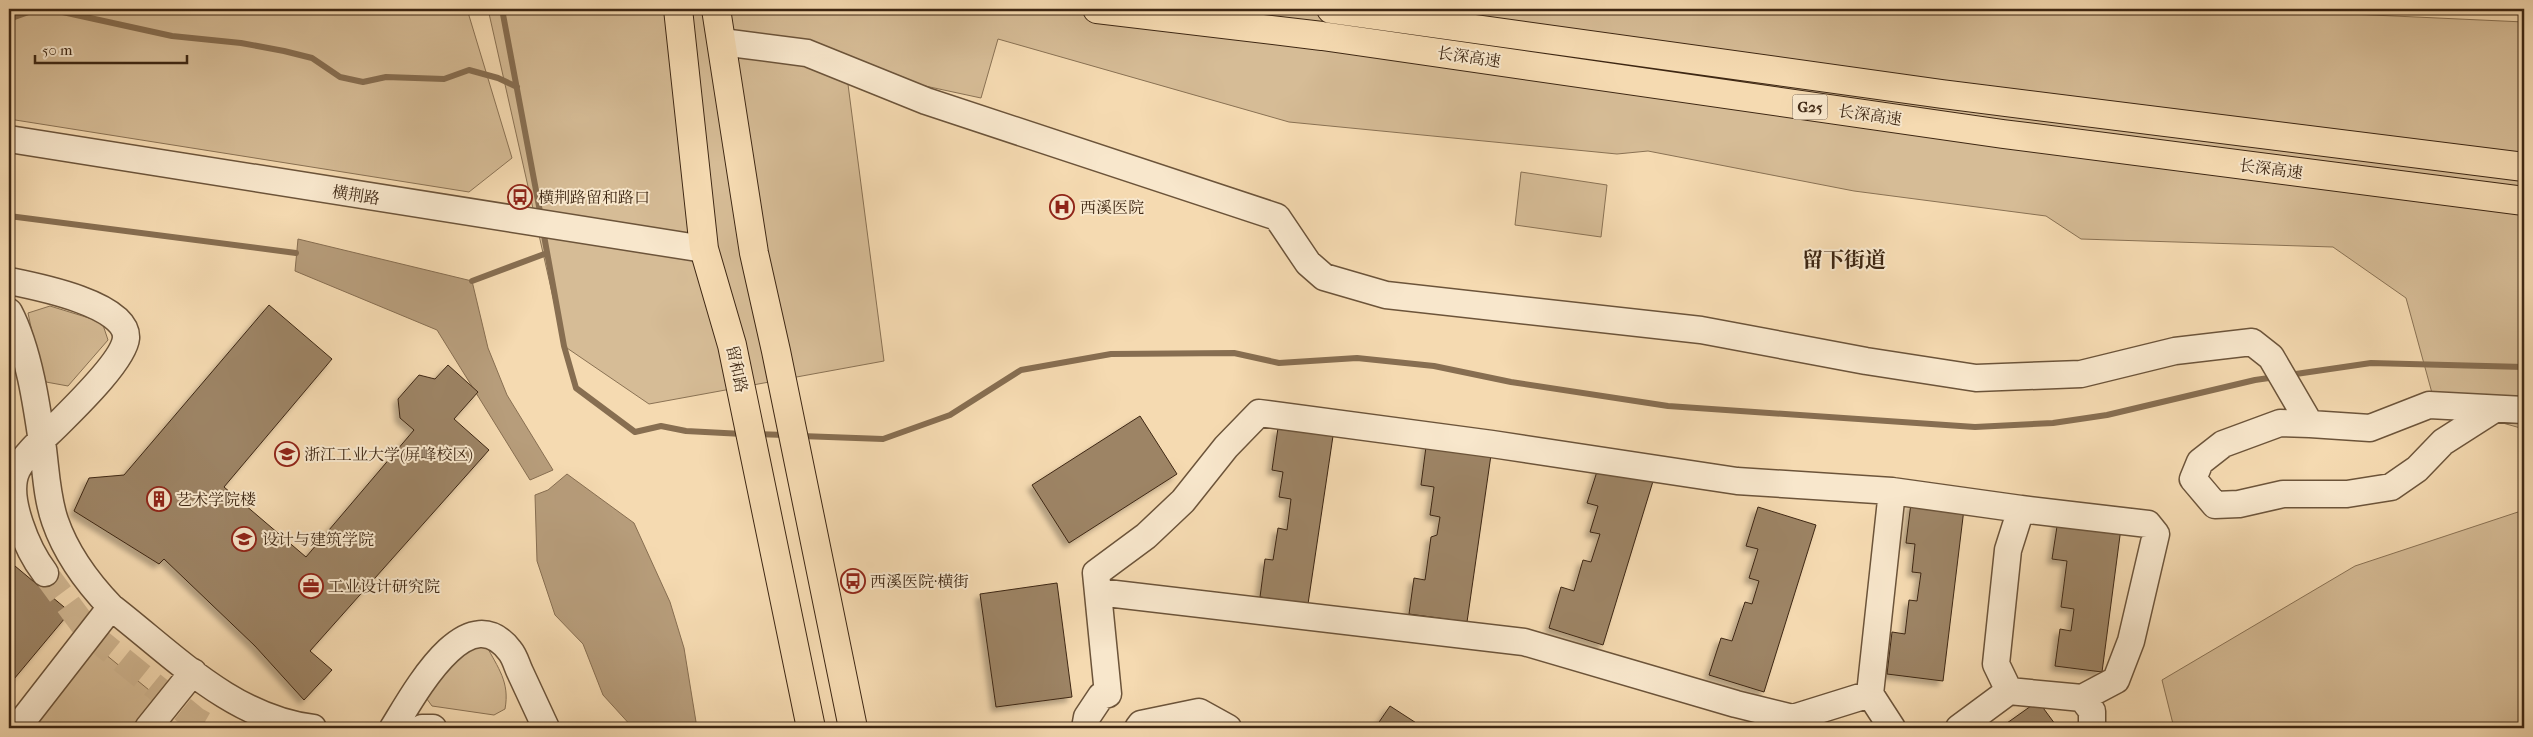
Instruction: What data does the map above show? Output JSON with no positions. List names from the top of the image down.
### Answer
{
  "streets": {
    "main road": ["长深高速", "G25", "留和路"],
    "street": ["横荆路"]
  },
  "crossings": [
    ["横荆路", "留和路"]
  ],
  "districts": ["留下街道"],
  "places": {
    "bus stop": ["横荆路留和路口", "西溪医院·横街"],
    "hospital": ["西溪医院"],
    "school or university": ["浙江工业大学(屏峰校区)", "设计与建筑学院"],
    "building": ["艺术学院楼"],
    "office": ["工业设计研究院"]
  },
  "scale_bar": "50 m"
}
